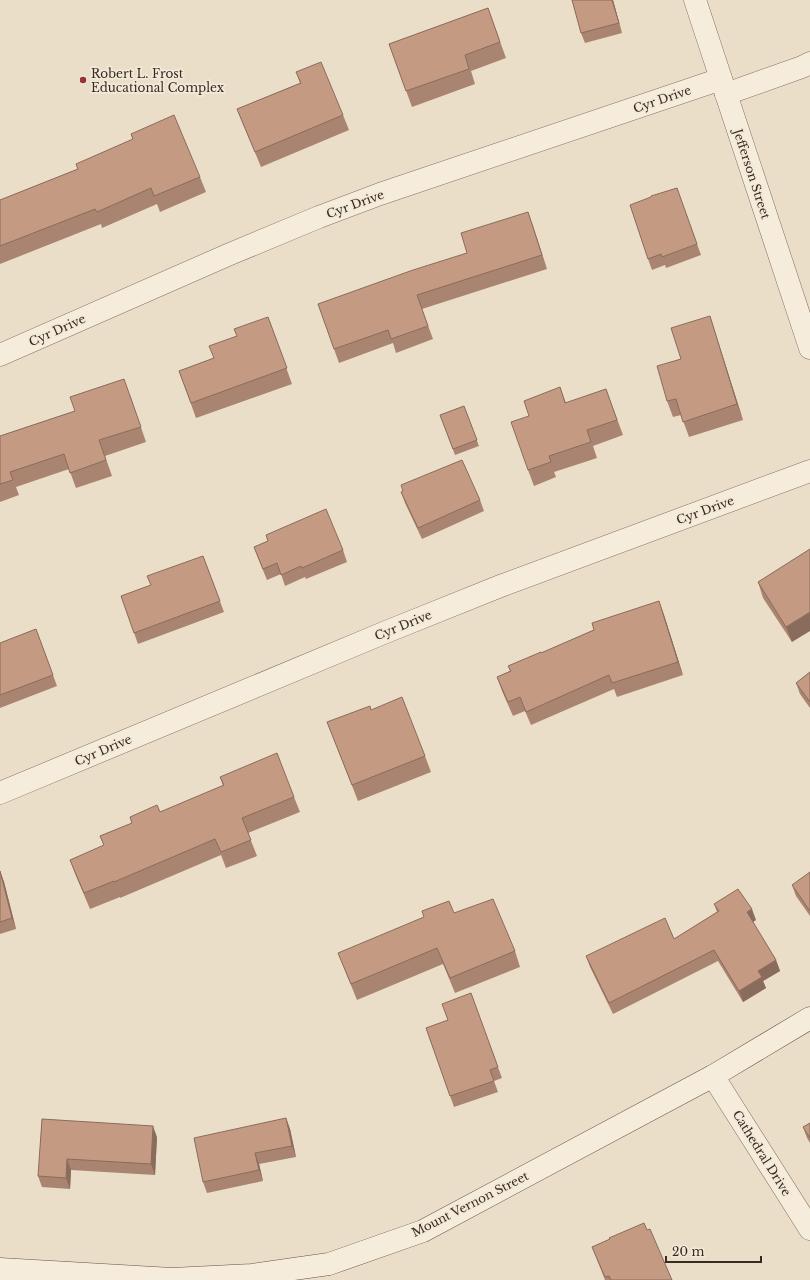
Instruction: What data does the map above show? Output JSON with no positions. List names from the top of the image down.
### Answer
{
  "streets": {
    "street": [
      "Cyr Drive",
      "Jefferson Street",
      "Cathedral Drive",
      "Mount Vernon Street"
    ]
  },
  "crossings": [
    ["Cyr Drive", "Jefferson Street"],
    ["Cathedral Drive", "Mount Vernon Street"]
  ],
  "places": ["Robert L. Frost Educational Complex"],
  "scale_bar": "20 m"
}
